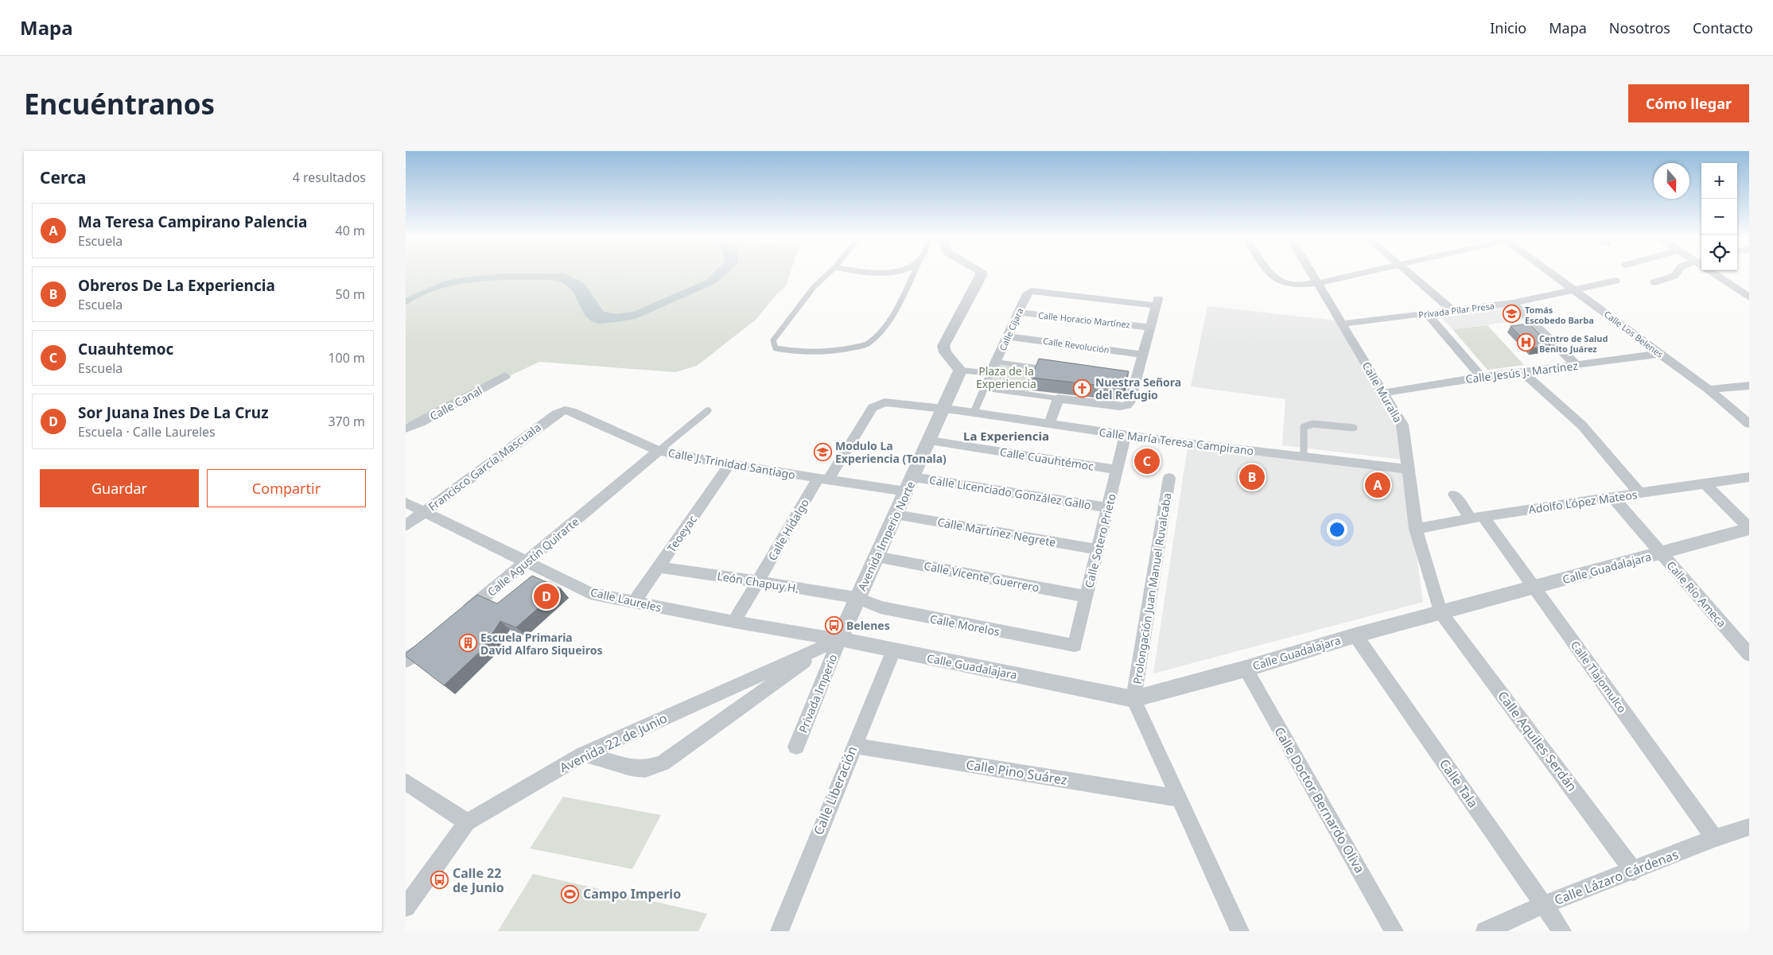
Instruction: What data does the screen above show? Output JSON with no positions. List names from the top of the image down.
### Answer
{
  "streets": {
    "street": [
      "Privada Pilar Presa",
      "Calle Horacio Martínez",
      "Calle Cíjara",
      "Calle Los Belenes",
      "Calle Revolución",
      "Calle Jesús J. Martínez",
      "Calle Muralla",
      "Calle Canal",
      "Calle María Teresa Campirano",
      "Calle Cuauhtémoc",
      "Calle J. Trinidad Santiago",
      "Francisco García Mascuala",
      "Calle Licenciado González Gallo",
      "Adolfo López Mateos",
      "Calle Hidalgo",
      "Calle Martínez Negrete",
      "Teoeyac",
      "Avenida Imperio Norte",
      "Calle Sotero Prieto",
      "Calle Agustín Quirarte",
      "Calle Guadalajara",
      "Calle Vicente Guerrero",
      "León Chapuy H.",
      "Prolongación Juan Manuel Ruvalcaba",
      "Calle Río Ameca",
      "Calle Laureles",
      "Calle Morelos",
      "Calle Tlajomulco",
      "Privada Imperio",
      "Calle Aquiles Serdán",
      "Avenida 22 de Junio",
      "Calle Pino Suárez",
      "Calle Tala",
      "Calle Liberación",
      "Calle Doctor Bernardo Oliva",
      "Calle Lázaro Cárdenas"
    ]
  },
  "crossings": [
    ["Privada Pilar Presa", "Calle Los Belenes"],
    ["Privada Pilar Presa", "Calle Muralla"],
    ["Calle Horacio Martínez", "Calle Cíjara"],
    ["Calle Cíjara", "Calle Revolución"],
    ["Calle Cíjara", "Calle María Teresa Campirano"],
    ["Calle Los Belenes", "Calle Jesús J. Martínez"],
    ["Calle Jesús J. Martínez", "Calle Muralla"],
    ["Calle Muralla", "Calle María Teresa Campirano"],
    ["Calle Muralla", "Adolfo López Mateos"],
    ["Calle Muralla", "Calle Guadalajara"],
    ["Calle Muralla", "Calle Aquiles Serdán"],
    ["Calle María Teresa Campirano", "Calle Hidalgo"],
    ["Calle María Teresa Campirano", "Avenida Imperio Norte"],
    ["Calle María Teresa Campirano", "Calle Sotero Prieto"],
    ["Calle Cuauhtémoc", "Avenida Imperio Norte"],
    ["Calle Cuauhtémoc", "Calle Sotero Prieto"],
    ["Calle J. Trinidad Santiago", "Francisco García Mascuala"],
    ["Calle J. Trinidad Santiago", "Calle Licenciado González Gallo"],
    ["Calle J. Trinidad Santiago", "Calle Hidalgo"],
    ["Calle J. Trinidad Santiago", "Teoeyac"],
    ["Calle J. Trinidad Santiago", "Avenida Imperio Norte"],
    ["Calle J. Trinidad Santiago", "Calle Agustín Quirarte"],
    ["Francisco García Mascuala", "Calle Laureles"],
    ["Calle Licenciado González Gallo", "Avenida Imperio Norte"],
    ["Calle Licenciado González Gallo", "Calle Sotero Prieto"],
    ["Adolfo López Mateos", "Calle Río Ameca"],
    ["Adolfo López Mateos", "Calle Tlajomulco"],
    ["Calle Hidalgo", "León Chapuy H."],
    ["Calle Hidalgo", "Calle Laureles"],
    ["Calle Martínez Negrete", "Avenida Imperio Norte"],
    ["Calle Martínez Negrete", "Calle Sotero Prieto"],
    ["Teoeyac", "León Chapuy H."],
    ["Teoeyac", "Calle Laureles"],
    ["Avenida Imperio Norte", "Calle Guadalajara"],
    ["Avenida Imperio Norte", "Calle Vicente Guerrero"],
    ["Avenida Imperio Norte", "León Chapuy H."],
    ["Avenida Imperio Norte", "Calle Laureles"],
    ["Avenida Imperio Norte", "Calle Morelos"],
    ["Avenida Imperio Norte", "Privada Imperio"],
    ["Avenida Imperio Norte", "Avenida 22 de Junio"],
    ["Calle Sotero Prieto", "Calle Vicente Guerrero"],
    ["Calle Sotero Prieto", "Calle Morelos"],
    ["Calle Agustín Quirarte", "Calle Laureles"],
    ["Calle Guadalajara", "Prolongación Juan Manuel Ruvalcaba"],
    ["Calle Guadalajara", "Calle Río Ameca"],
    ["Calle Guadalajara", "Calle Laureles"],
    ["Calle Guadalajara", "Calle Tlajomulco"],
    ["Calle Guadalajara", "Privada Imperio"],
    ["Calle Guadalajara", "Calle Aquiles Serdán"],
    ["Calle Guadalajara", "Avenida 22 de Junio"],
    ["Calle Guadalajara", "Calle Tala"],
    ["Calle Guadalajara", "Calle Liberación"],
    ["Calle Guadalajara", "Calle Doctor Bernardo Oliva"],
    ["León Chapuy H.", "Calle Morelos"],
    ["Calle Laureles", "Privada Imperio"],
    ["Calle Laureles", "Avenida 22 de Junio"],
    ["Calle Tlajomulco", "Calle Lázaro Cárdenas"],
    ["Privada Imperio", "Avenida 22 de Junio"],
    ["Calle Aquiles Serdán", "Calle Lázaro Cárdenas"],
    ["Calle Pino Suárez", "Calle Liberación"],
    ["Calle Tala", "Calle Lázaro Cárdenas"]
  ],
  "districts": ["La Experiencia"],
  "parks": ["Plaza de la Experiencia"],
  "places": {
    "school or university": ["Tomás Escobedo Barba", "Modulo La Experiencia (Tonala)"],
    "hospital": ["Centro de Salud Benito Juárez"],
    "church": ["Nuestra Señora del Refugio"],
    "bus stop": ["Belenes", "Calle 22 de Junio"],
    "building": ["Escuela Primaria David Alfaro Siqueiros"],
    "sports": ["Campo Imperio"]
  },
  "north": "bottom",
  "page": {
    "header": "Mapa",
    "nav": [
      "Inicio",
      "Mapa",
      "Nosotros",
      "Contacto"
    ],
    "buttons": [
      "Cómo llegar",
      ["Guardar", "Compartir"]
    ],
    "title": "Encuéntranos",
    "heading": ["Cerca", "4 resultados"],
    "map_buttons": ["+", "−"],
    "list": [
      {
        "mark": "A",
        "name": "Ma Teresa Campirano Palencia",
        "note": "Escuela",
        "value": "40 m"
      },
      {
        "mark": "B",
        "name": "Obreros De La Experiencia",
        "note": "Escuela",
        "value": "50 m"
      },
      {
        "mark": "C",
        "name": "Cuauhtemoc",
        "note": "Escuela",
        "value": "100 m"
      },
      {
        "mark": "D",
        "name": "Sor Juana Ines De La Cruz",
        "note": "Escuela · Calle Laureles",
        "value": "370 m"
      }
    ],
    "pins": [
      "C",
      "B",
      "A",
      "D"
    ]
  }
}
